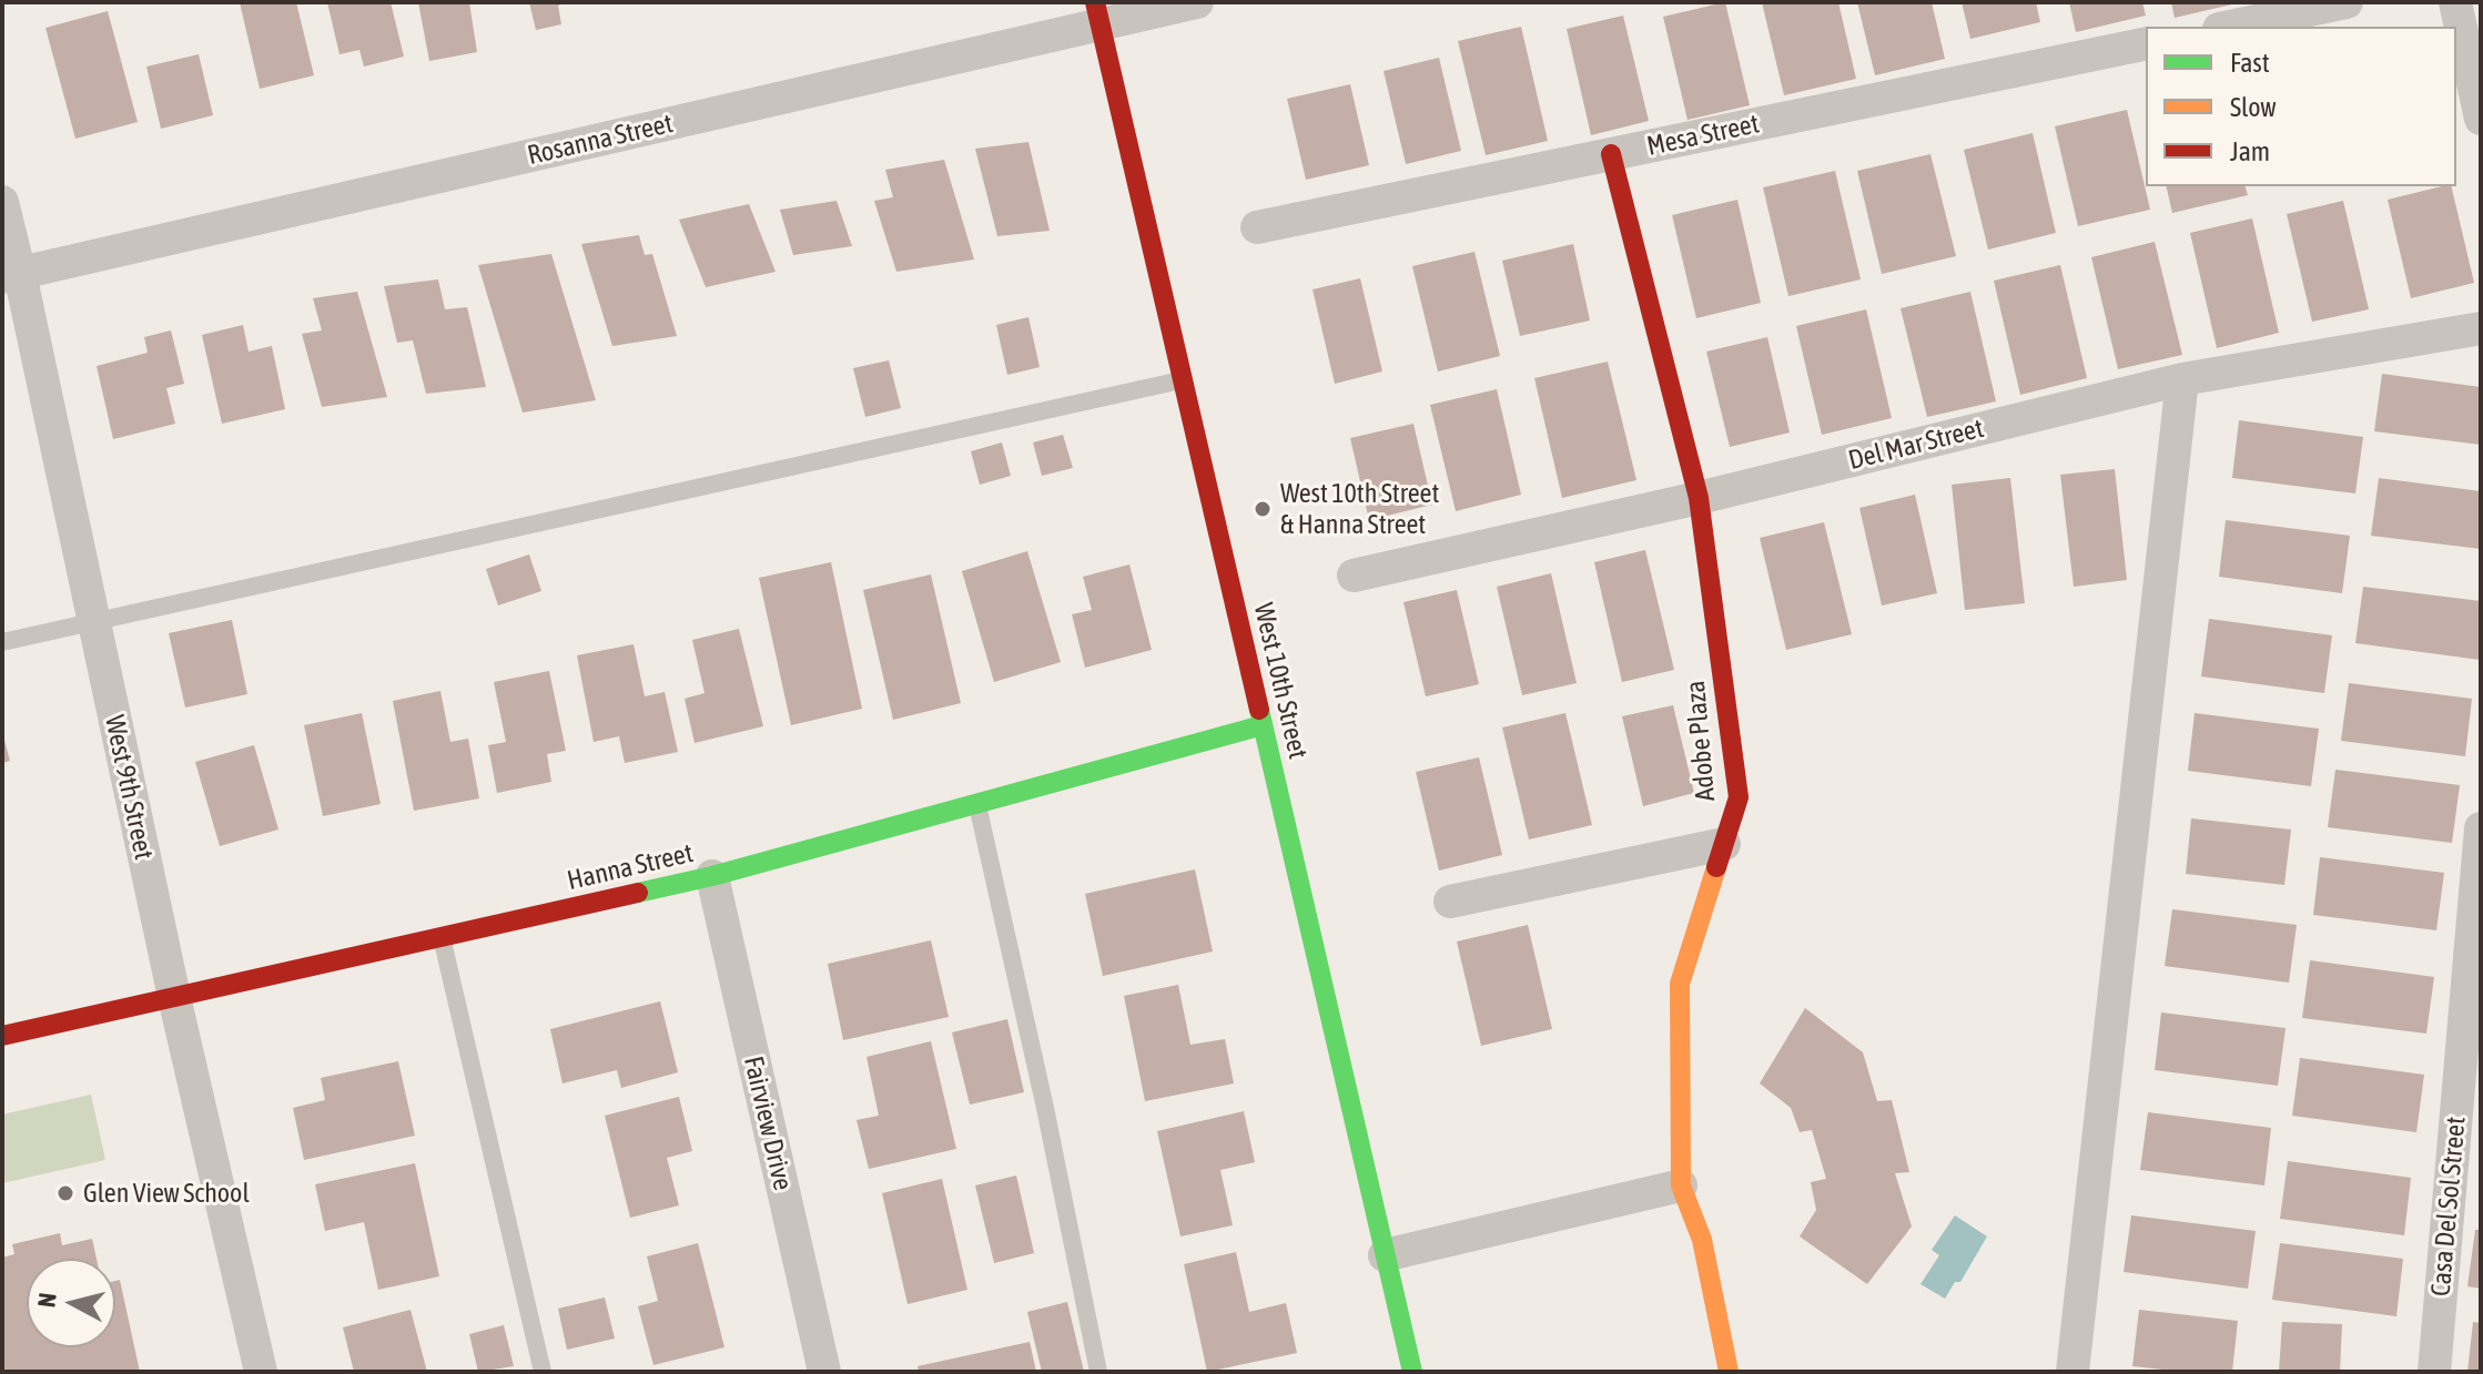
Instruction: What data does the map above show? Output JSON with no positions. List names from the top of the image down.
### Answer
{
  "streets": {
    "street": [
      "Mesa Street",
      "Rosanna Street",
      "Del Mar Street",
      "West 10th Street",
      "Adobe Plaza",
      "West 9th Street",
      "Hanna Street",
      "Fairview Drive",
      "Casa Del Sol Street"
    ]
  },
  "crossings": [
    ["Mesa Street", "Adobe Plaza"],
    ["Rosanna Street", "West 10th Street"],
    ["Rosanna Street", "West 9th Street"],
    ["Del Mar Street", "Adobe Plaza"],
    ["West 10th Street", "Hanna Street"],
    ["West 9th Street", "Hanna Street"],
    ["Hanna Street", "Fairview Drive"]
  ],
  "places": ["West 10th Street & Hanna Street", "Glen View School"],
  "legend": ["Fast", "Slow", "Jam"],
  "north": "left"
}
